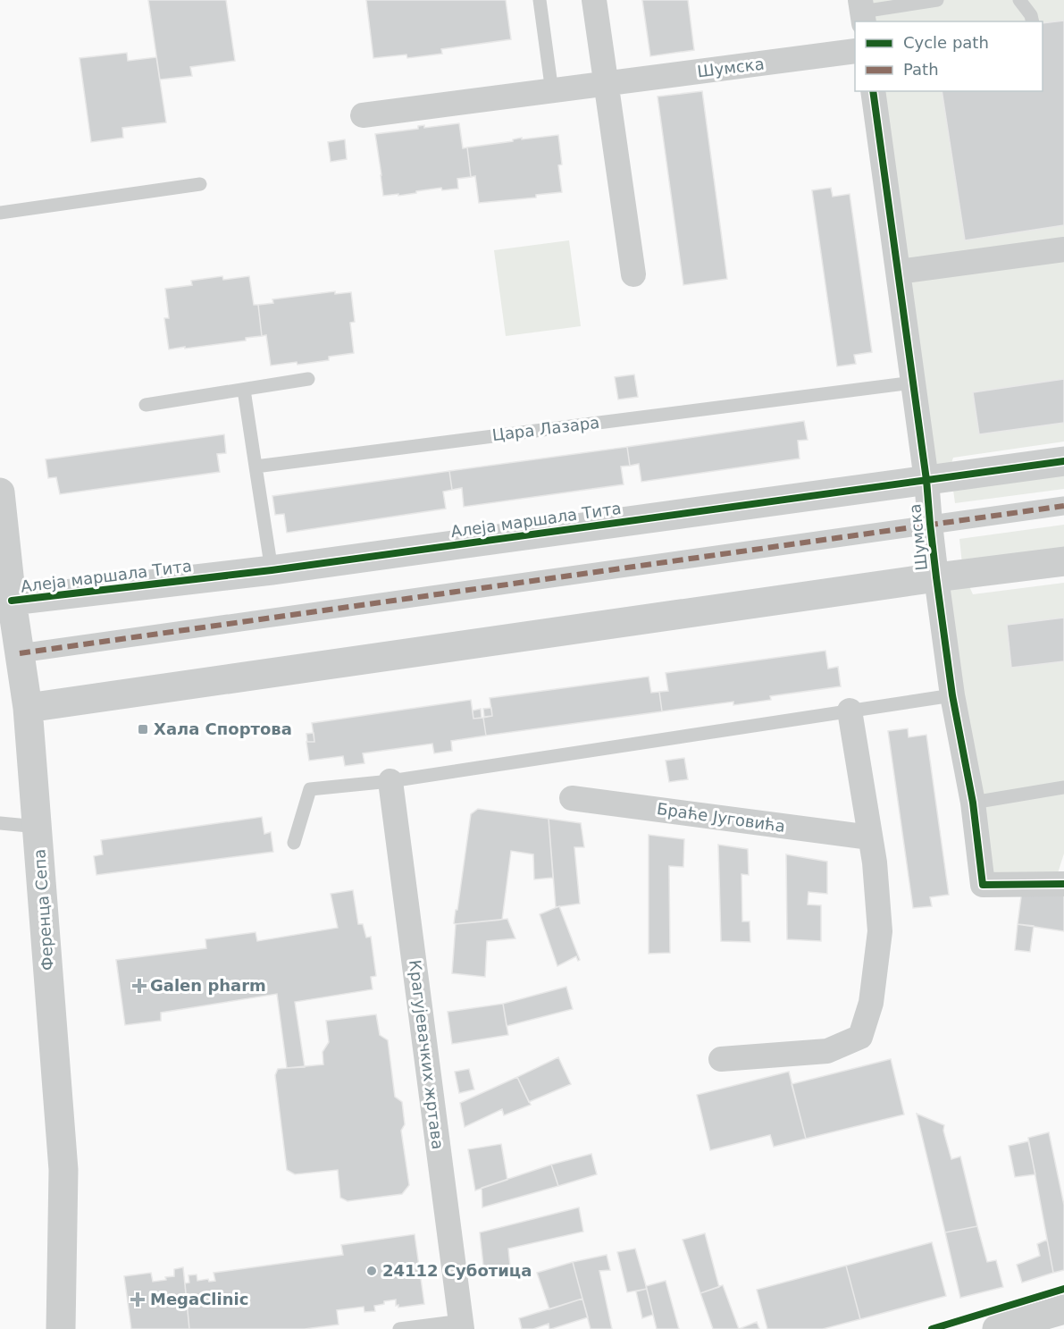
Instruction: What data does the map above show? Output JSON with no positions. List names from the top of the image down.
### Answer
{
  "streets": {
    "street": [
      "Шумска",
      "Алеја маршала Тита",
      "Браће Југовића",
      "Ференца Сепа",
      "Крагујевачких жртава"
    ],
    "lane": ["Цара Лазара"]
  },
  "crossings": [
    ["Шумска", "Цара Лазара"],
    ["Шумска", "Алеја маршала Тита"],
    ["Алеја маршала Тита", "Ференца Сепа"]
  ],
  "places": {
    "transit": ["Хала Спортова"],
    "health": ["Galen pharm", "MegaClinic"],
    "other": ["24112 Суботица"]
  },
  "legend": ["Cycle path", "Path"]
}
